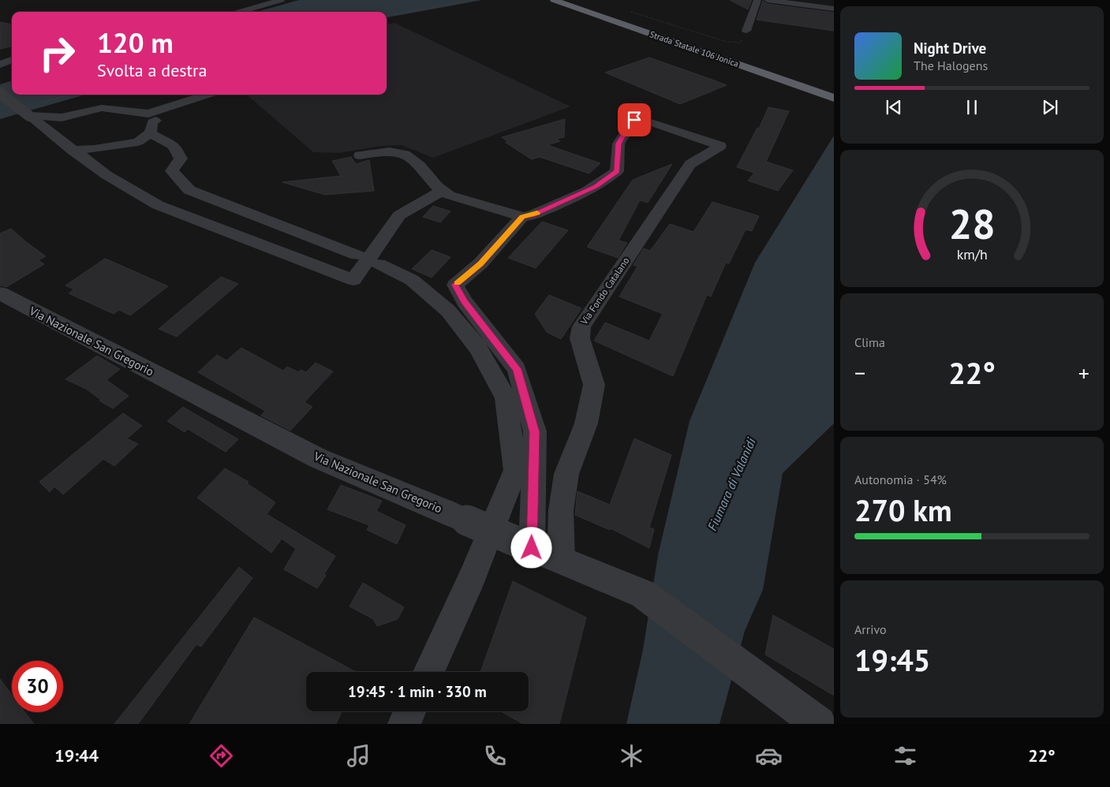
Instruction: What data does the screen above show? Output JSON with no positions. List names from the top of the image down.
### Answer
{
  "streets": {
    "highway": ["Strada Statale 106 Jonica"],
    "street": ["Via Fondo Catalano", "Via Nazionale San Gregorio"]
  },
  "crossings": [
    ["Via Fondo Catalano", "Via Nazionale San Gregorio"]
  ],
  "water": ["Fiumara di Valanidi"],
  "page": {
    "turn": ["120 m", "Svolta a destra"],
    "song": ["Night Drive", "The Halogens"],
    "tile": [
      "Clima",
      ["Autonomia · 54%", "270 km"],
      ["Arrivo", "19:45"]
    ],
    "heat": ["−", "22°", "+"],
    "limit": "30",
    "trip": "19:45 · 1 min · 330 m",
    "tabs": ["19:44", "22°"],
    "gauge": ["28", "km/h"]
  }
}
